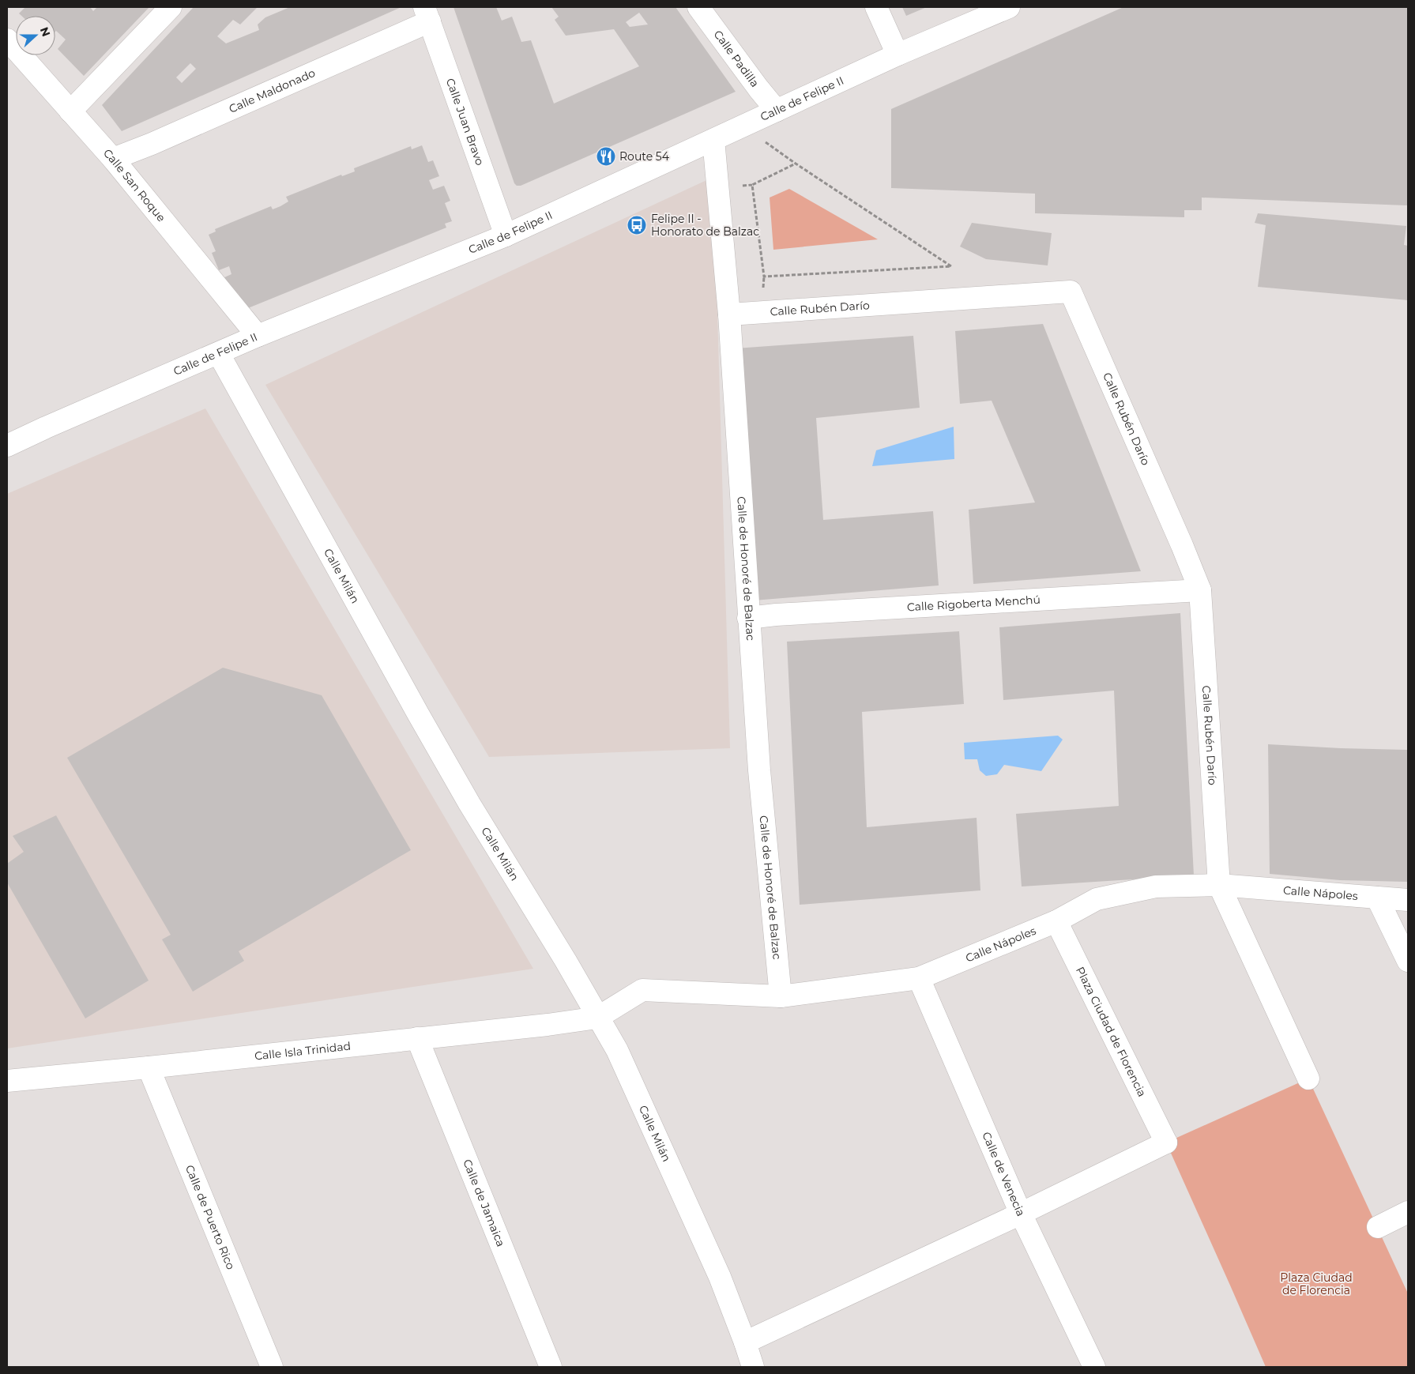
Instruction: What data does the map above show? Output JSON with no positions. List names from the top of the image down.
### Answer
{
  "streets": {
    "street": [
      "Calle Padilla",
      "Calle Maldonado",
      "Calle de Felipe II",
      "Calle Juan Bravo",
      "Calle San Roque",
      "Calle Rubén Darío",
      "Calle de Honoré de Balzac",
      "Calle Milán",
      "Calle Rigoberta Menchú",
      "Calle Nápoles",
      "Plaza Ciudad de Florencia",
      "Calle Isla Trinidad",
      "Calle de Venecia",
      "Calle de Jamaica",
      "Calle de Puerto Rico"
    ]
  },
  "crossings": [
    ["Calle Padilla", "Calle de Felipe II"],
    ["Calle Maldonado", "Calle Juan Bravo"],
    ["Calle Maldonado", "Calle San Roque"],
    ["Calle de Felipe II", "Calle Juan Bravo"],
    ["Calle de Felipe II", "Calle San Roque"],
    ["Calle de Felipe II", "Calle de Honoré de Balzac"],
    ["Calle de Felipe II", "Calle Milán"],
    ["Calle Rubén Darío", "Calle de Honoré de Balzac"],
    ["Calle Rubén Darío", "Calle Rigoberta Menchú"],
    ["Calle Rubén Darío", "Calle Nápoles"],
    ["Calle de Honoré de Balzac", "Calle Rigoberta Menchú"],
    ["Calle de Honoré de Balzac", "Calle Nápoles"],
    ["Calle Milán", "Calle Nápoles"],
    ["Calle Milán", "Calle Isla Trinidad"],
    ["Calle Nápoles", "Plaza Ciudad de Florencia"],
    ["Calle Nápoles", "Calle Isla Trinidad"],
    ["Calle Nápoles", "Calle de Venecia"],
    ["Plaza Ciudad de Florencia", "Calle de Venecia"],
    ["Calle Isla Trinidad", "Calle de Jamaica"],
    ["Calle Isla Trinidad", "Calle de Puerto Rico"]
  ],
  "parks": ["Plaza Ciudad de Florencia"],
  "places": {
    "restaurant": ["Route 54"],
    "bus stop": ["Felipe II - Honorato de Balzac"]
  },
  "north": "right"
}
